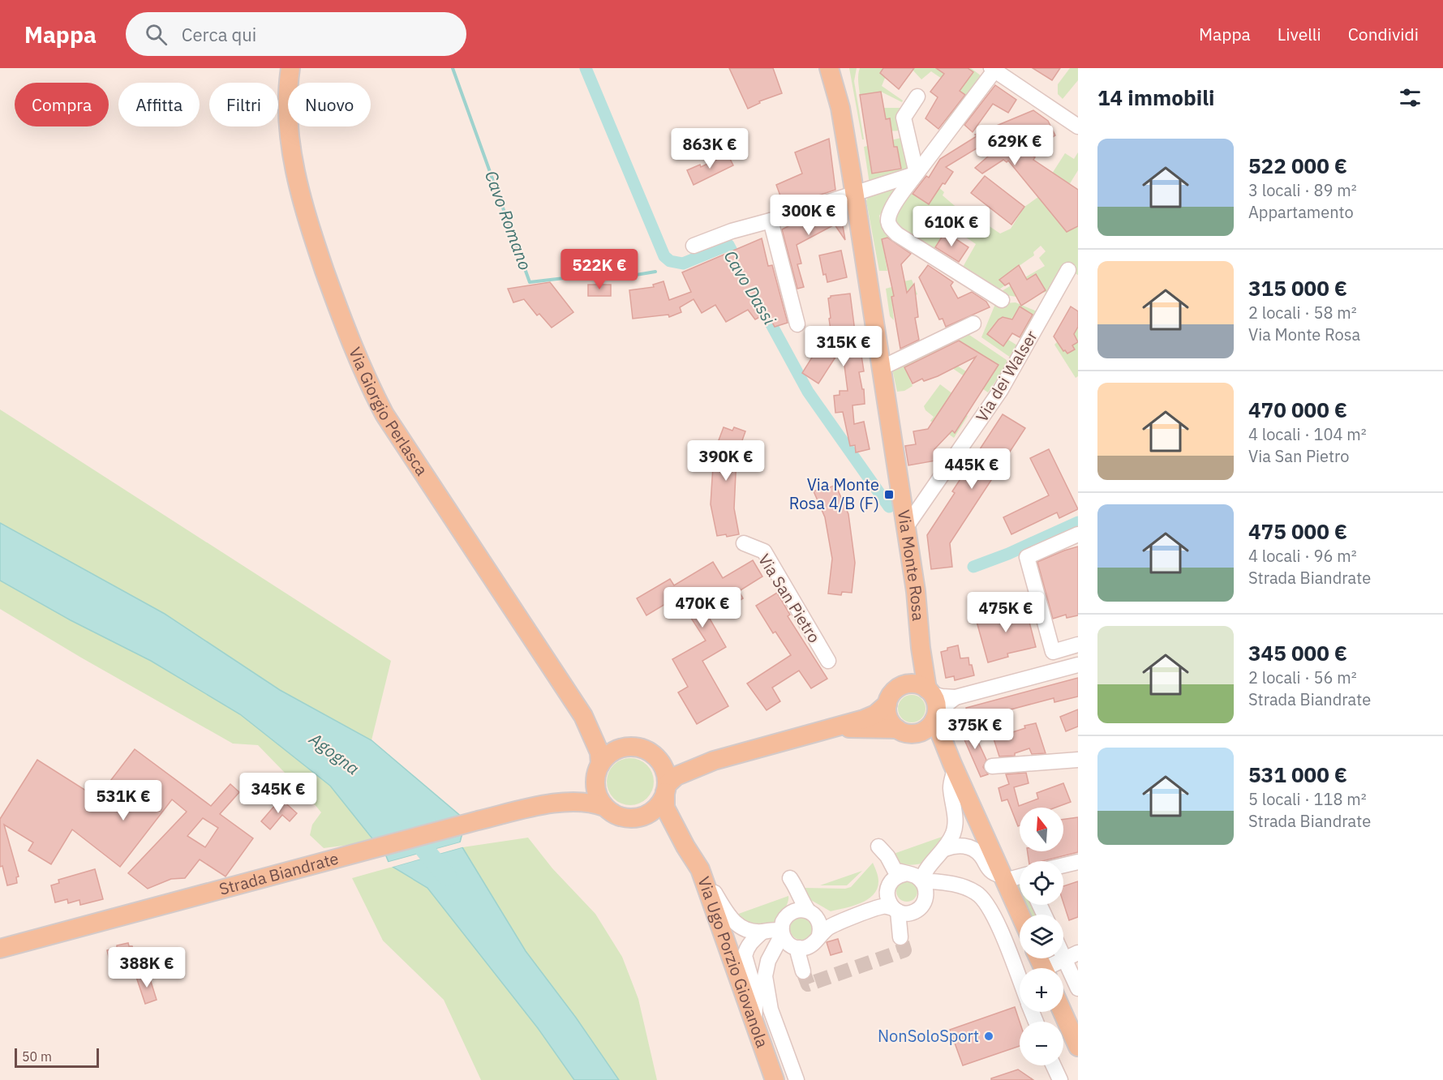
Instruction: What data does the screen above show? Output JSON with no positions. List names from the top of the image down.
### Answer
{
  "streets": {
    "main road": [
      "Via Giorgio Perlasca",
      "Via Monte Rosa",
      "Strada Biandrate",
      "Via Ugo Porzio Giovanola"
    ],
    "street": ["Via dei Walser", "Via San Pietro"]
  },
  "crossings": [
    ["Via dei Walser", "Via Monte Rosa"],
    ["Via Giorgio Perlasca", "Strada Biandrate"],
    ["Via Giorgio Perlasca", "Via Ugo Porzio Giovanola"],
    ["Strada Biandrate", "Via Ugo Porzio Giovanola"]
  ],
  "water": ["Cavo Romano", "Cavo Dassi", "Agogna"],
  "places": {
    "transit": ["Via Monte Rosa 4/B (F)"],
    "other": ["NonSoloSport"]
  },
  "scale_bar": "50 m",
  "north": "top",
  "page": {
    "header": "Mappa",
    "search": "Cerca qui",
    "nav": ["Mappa", "Livelli", "Condividi"],
    "heading": "14 immobili",
    "chip": [
      "Compra",
      "Affitta",
      "Filtri",
      "Nuovo"
    ],
    "price": [
      "629K €",
      "863K €",
      "300K €",
      "610K €",
      "522K €",
      "315K €",
      "390K €",
      "445K €",
      "470K €",
      "475K €",
      "375K €",
      "345K €",
      "531K €",
      "388K €"
    ],
    "list": [
      {
        "name": "522 000 €",
        "note": "3 locali · 89 m² · Appartamento"
      },
      {
        "name": "315 000 €",
        "note": "2 locali · 58 m² · Via Monte Rosa"
      },
      {
        "name": "470 000 €",
        "note": "4 locali · 104 m² · Via San Pietro"
      },
      {
        "name": "475 000 €",
        "note": "4 locali · 96 m² · Strada Biandrate"
      },
      {
        "name": "345 000 €",
        "note": "2 locali · 56 m² · Strada Biandrate"
      },
      {
        "name": "531 000 €",
        "note": "5 locali · 118 m² · Strada Biandrate"
      }
    ],
    "map_buttons": ["+", "−"],
    "scale": "50 m"
  }
}
